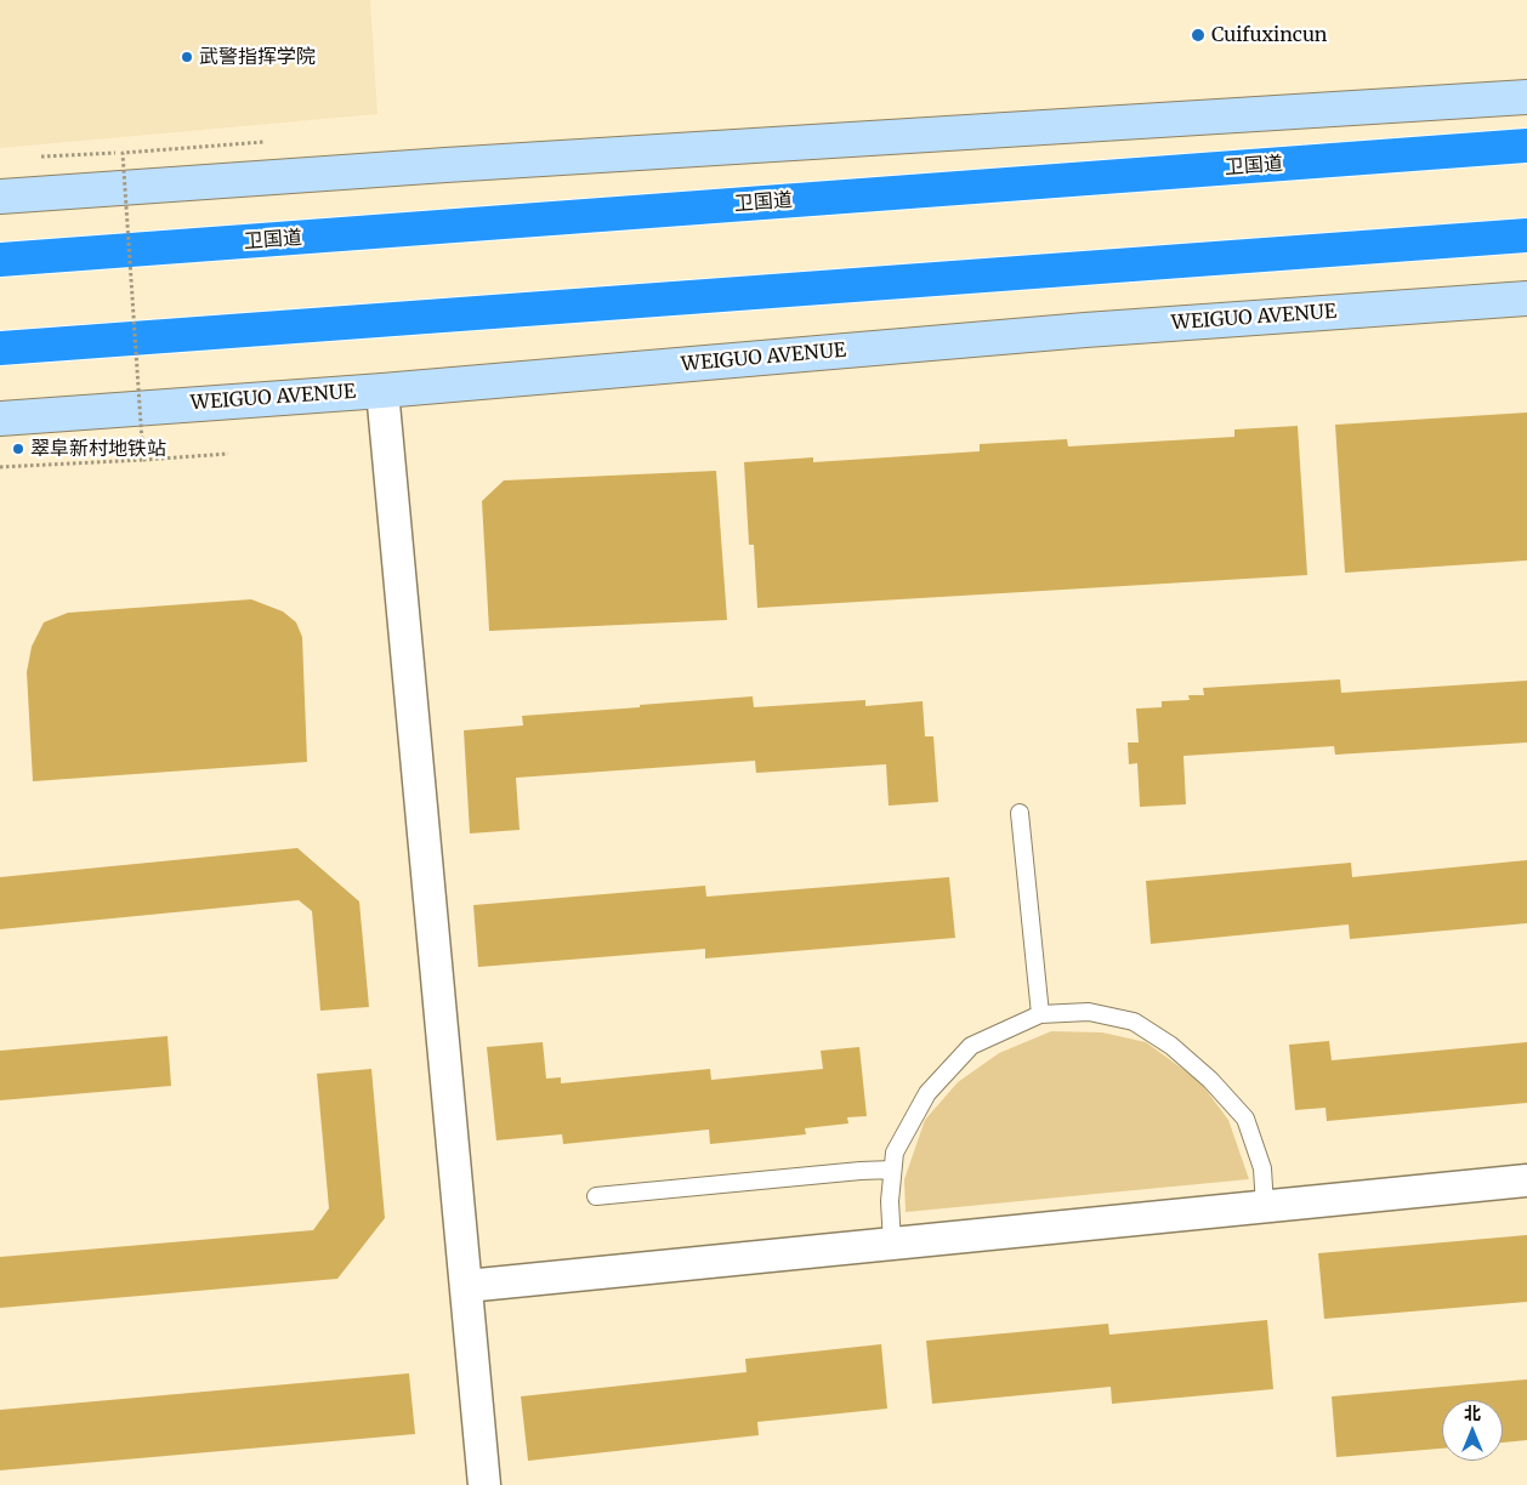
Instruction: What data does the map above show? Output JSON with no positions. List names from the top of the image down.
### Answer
{
  "streets": {
    "highway": ["卫国道"],
    "main road": ["WEIGUO AVENUE"]
  },
  "places": ["Cuifuxincun", "武警指挥学院", "翠阜新村地铁站"],
  "north": "top"
}
